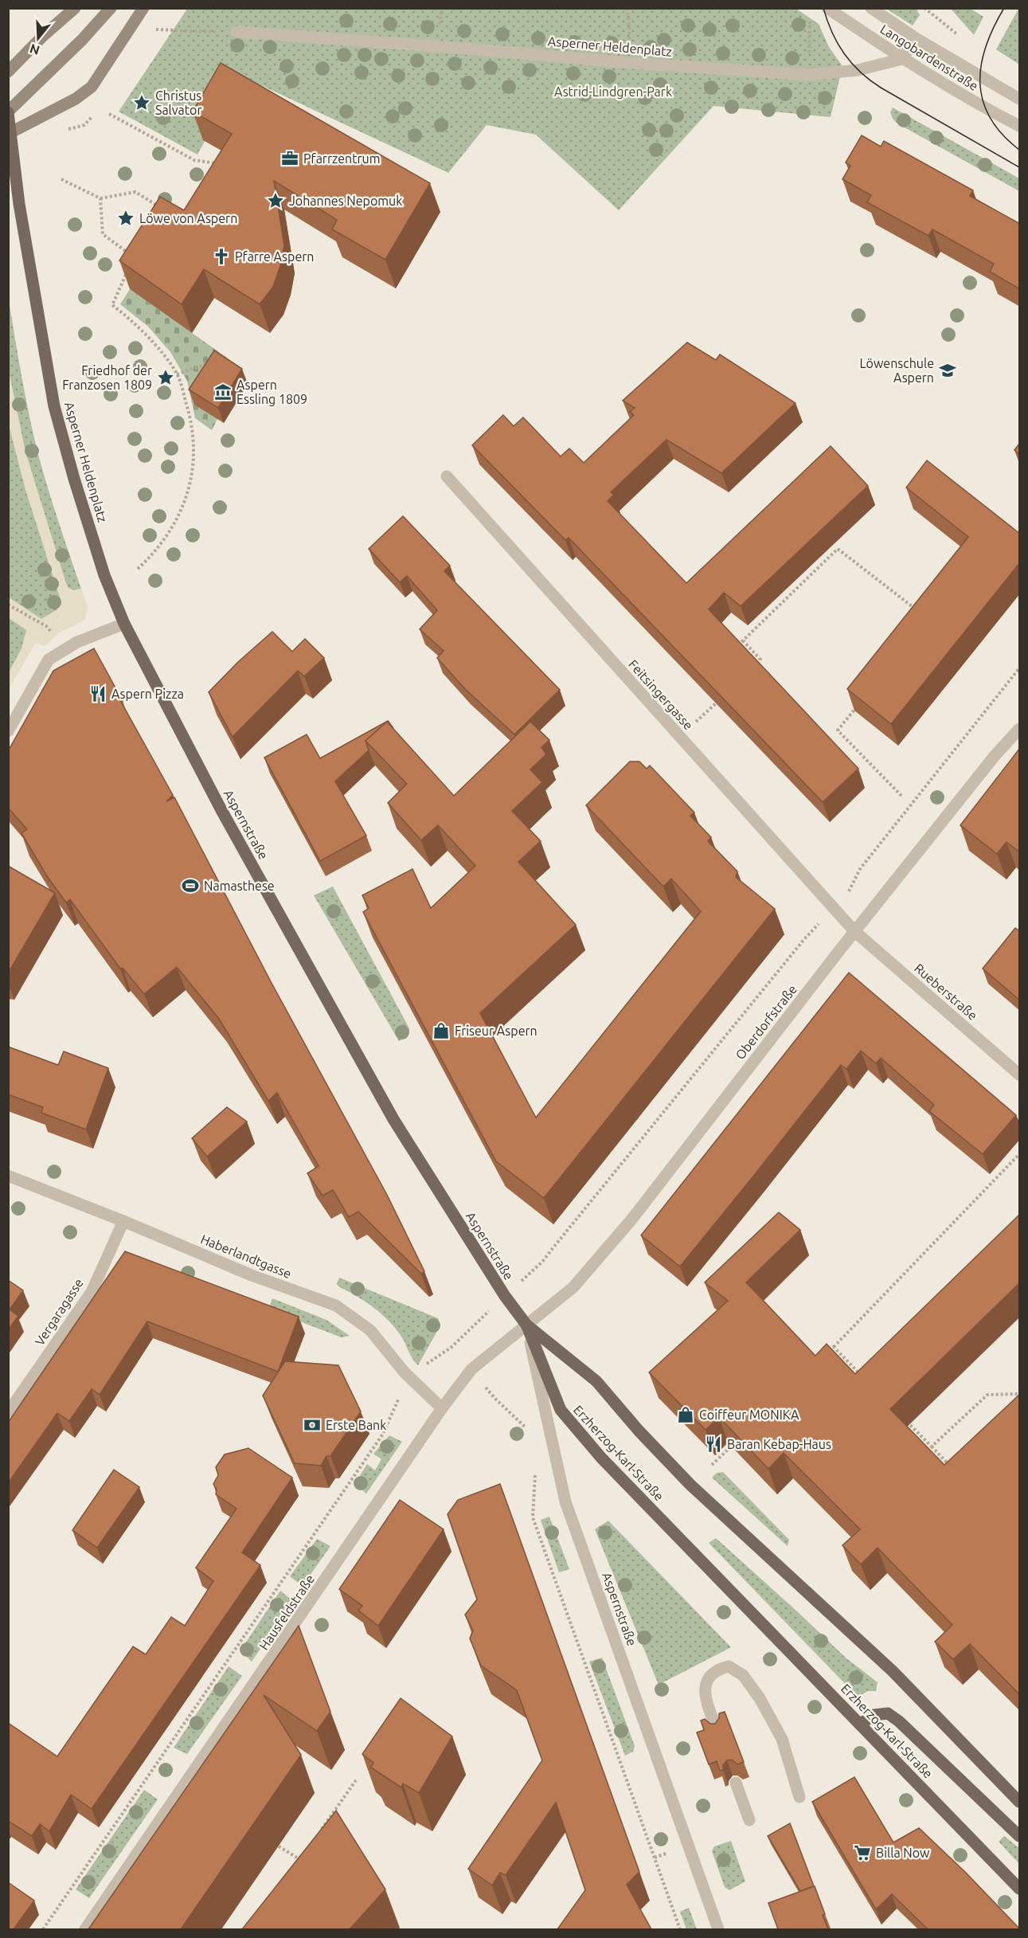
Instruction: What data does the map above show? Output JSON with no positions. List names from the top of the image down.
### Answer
{
  "streets": {
    "main road": ["Asperner Heldenplatz", "Aspernstraße", "Erzherzog-Karl-Straße"],
    "street": [
      "Langobardenstraße",
      "Feitsingergasse",
      "Rueberstraße",
      "Oberdorfstraße",
      "Haberlandtgasse",
      "Vergaragasse",
      "Hausfeldstraße"
    ]
  },
  "crossings": [
    ["Asperner Heldenplatz", "Langobardenstraße"],
    ["Asperner Heldenplatz", "Aspernstraße"],
    ["Feitsingergasse", "Rueberstraße"],
    ["Feitsingergasse", "Oberdorfstraße"],
    ["Aspernstraße", "Oberdorfstraße"],
    ["Aspernstraße", "Erzherzog-Karl-Straße"],
    ["Aspernstraße", "Hausfeldstraße"],
    ["Rueberstraße", "Oberdorfstraße"],
    ["Oberdorfstraße", "Erzherzog-Karl-Straße"],
    ["Oberdorfstraße", "Hausfeldstraße"],
    ["Haberlandtgasse", "Vergaragasse"],
    ["Haberlandtgasse", "Hausfeldstraße"],
    ["Erzherzog-Karl-Straße", "Hausfeldstraße"]
  ],
  "parks": ["Astrid-Lindgren-Park"],
  "places": {
    "place": [
      "Christus Salvator",
      "Johannes Nepomuk",
      "Löwe von Aspern",
      "Friedhof der Franzosen 1809"
    ],
    "office": ["Pfarrzentrum"],
    "church": ["Pfarre Aspern"],
    "school or university": ["Löwenschule Aspern"],
    "museum": ["Aspern Essling 1809"],
    "restaurant": ["Aspern Pizza", "Baran Kebap-Haus"],
    "sports": ["Namasthese"],
    "shop": ["Friseur Aspern", "Coiffeur MONIKA"],
    "bank": ["Erste Bank"],
    "supermarket": ["Billa Now"]
  },
  "north": "bottom"
}
